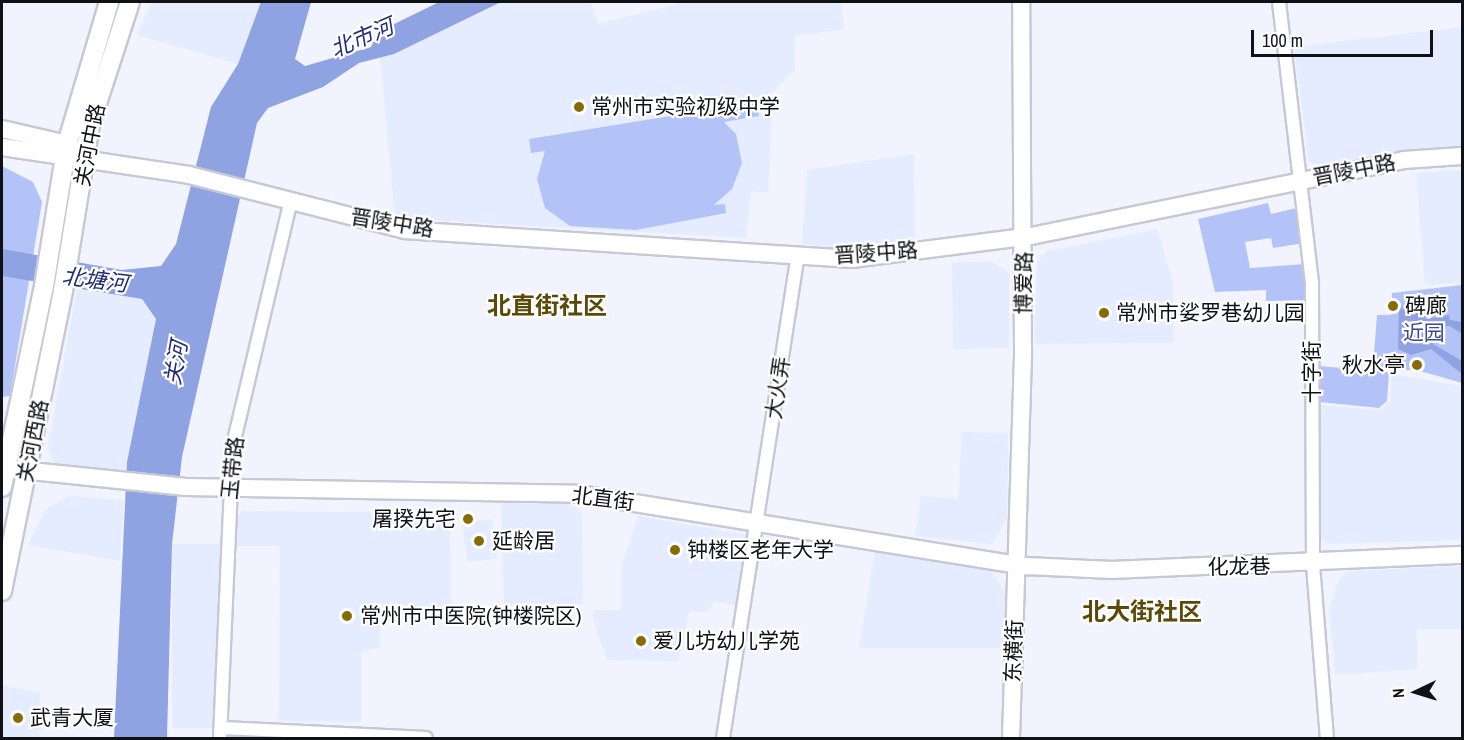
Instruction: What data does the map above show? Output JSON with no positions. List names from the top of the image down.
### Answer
{
  "streets": {
    "main road": [
      "关河中路",
      "晋陵中路",
      "博爱路",
      "关河西路",
      "北直街",
      "化龙巷",
      "东横街"
    ],
    "street": ["十字街", "大火弄", "玉带路"]
  },
  "crossings": [
    ["关河中路", "晋陵中路"],
    ["关河中路", "关河西路"],
    ["晋陵中路", "博爱路"],
    ["晋陵中路", "十字街"],
    ["晋陵中路", "大火弄"],
    ["晋陵中路", "玉带路"],
    ["博爱路", "北直街"],
    ["博爱路", "化龙巷"],
    ["博爱路", "东横街"],
    ["十字街", "化龙巷"],
    ["大火弄", "北直街"],
    ["关河西路", "北直街"],
    ["玉带路", "北直街"],
    ["北直街", "化龙巷"],
    ["北直街", "东横街"],
    ["化龙巷", "东横街"]
  ],
  "districts": ["北直街社区", "北大街社区"],
  "water": ["北市河", "北塘河", "关河"],
  "parks": ["近园"],
  "places": [
    "常州市实验初级中学",
    "碑廊",
    "常州市娑罗巷幼儿园",
    "秋水亭",
    "屠揆先宅",
    "延龄居",
    "钟楼区老年大学",
    "常州市中医院(钟楼院区)",
    "爱儿坊幼儿学苑",
    "武青大厦"
  ],
  "scale_bar": "100 m",
  "north": "left"
}
